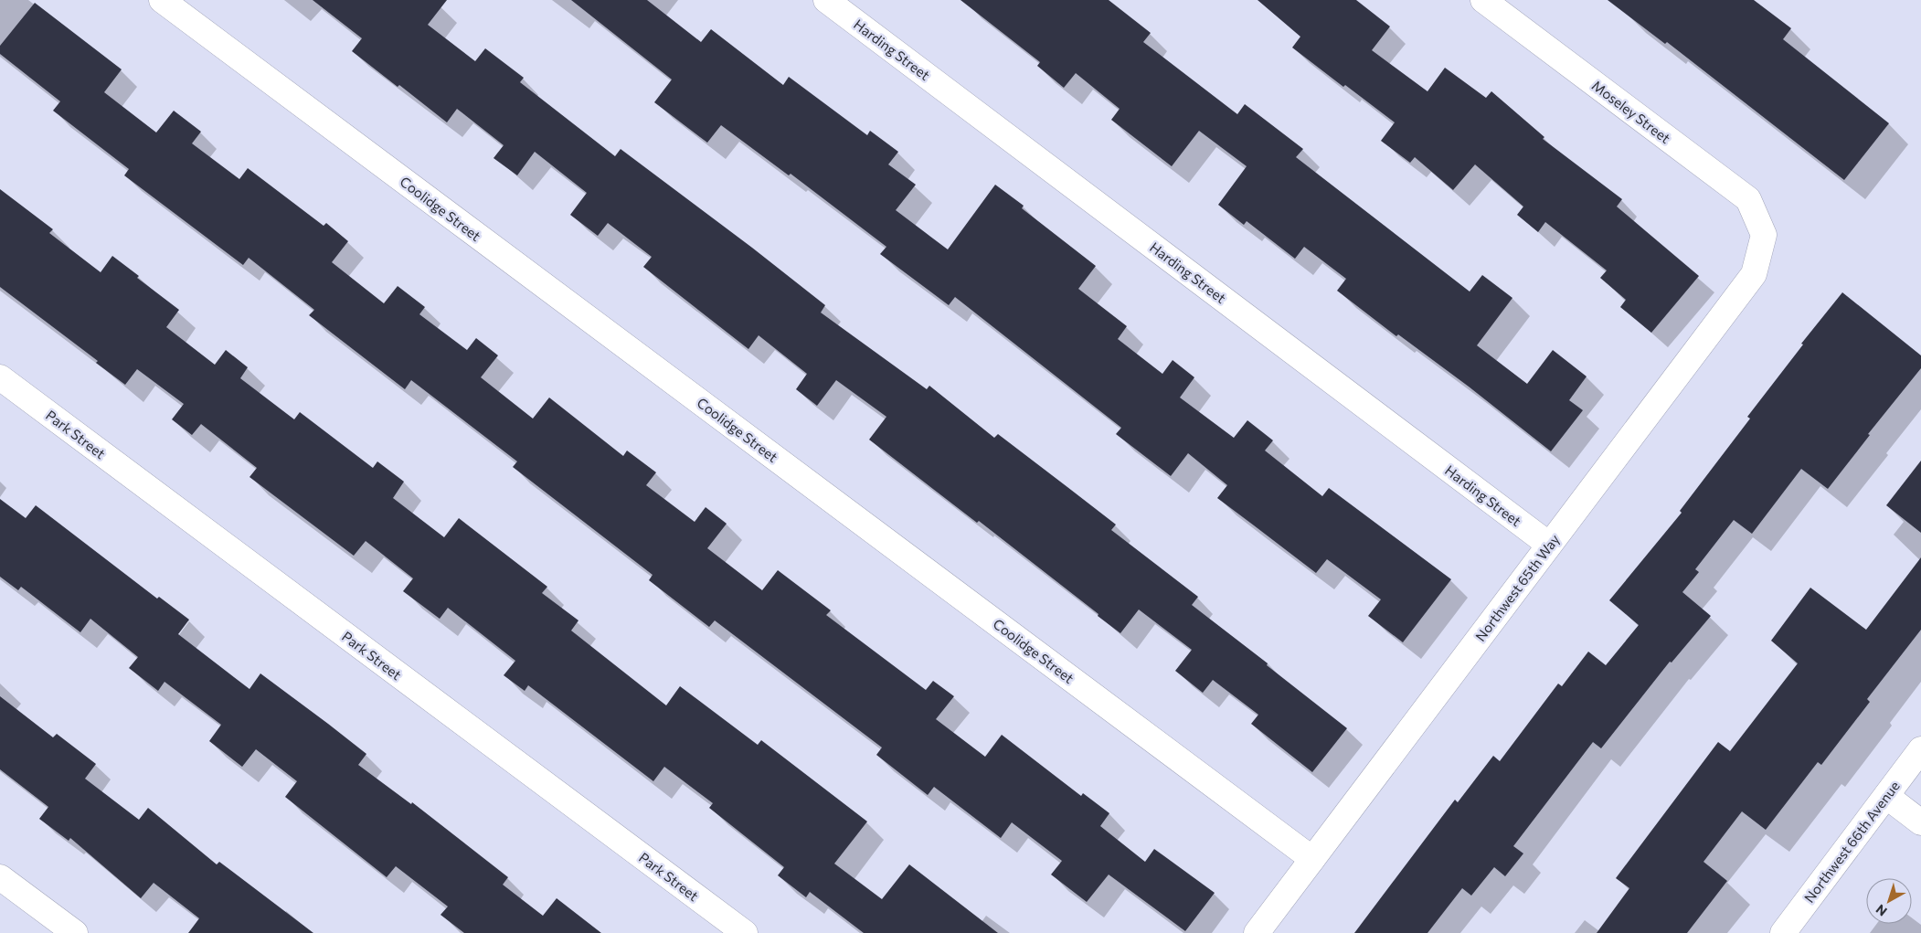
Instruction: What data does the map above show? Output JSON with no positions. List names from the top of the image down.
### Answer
{
  "streets": {
    "street": [
      "Harding Street",
      "Moseley Street",
      "Coolidge Street",
      "Park Street",
      "Northwest 65th Way",
      "Northwest 66th Avenue"
    ]
  },
  "crossings": [
    ["Harding Street", "Northwest 65th Way"],
    ["Moseley Street", "Northwest 65th Way"],
    ["Coolidge Street", "Northwest 65th Way"]
  ],
  "north": "bottom left"
}
